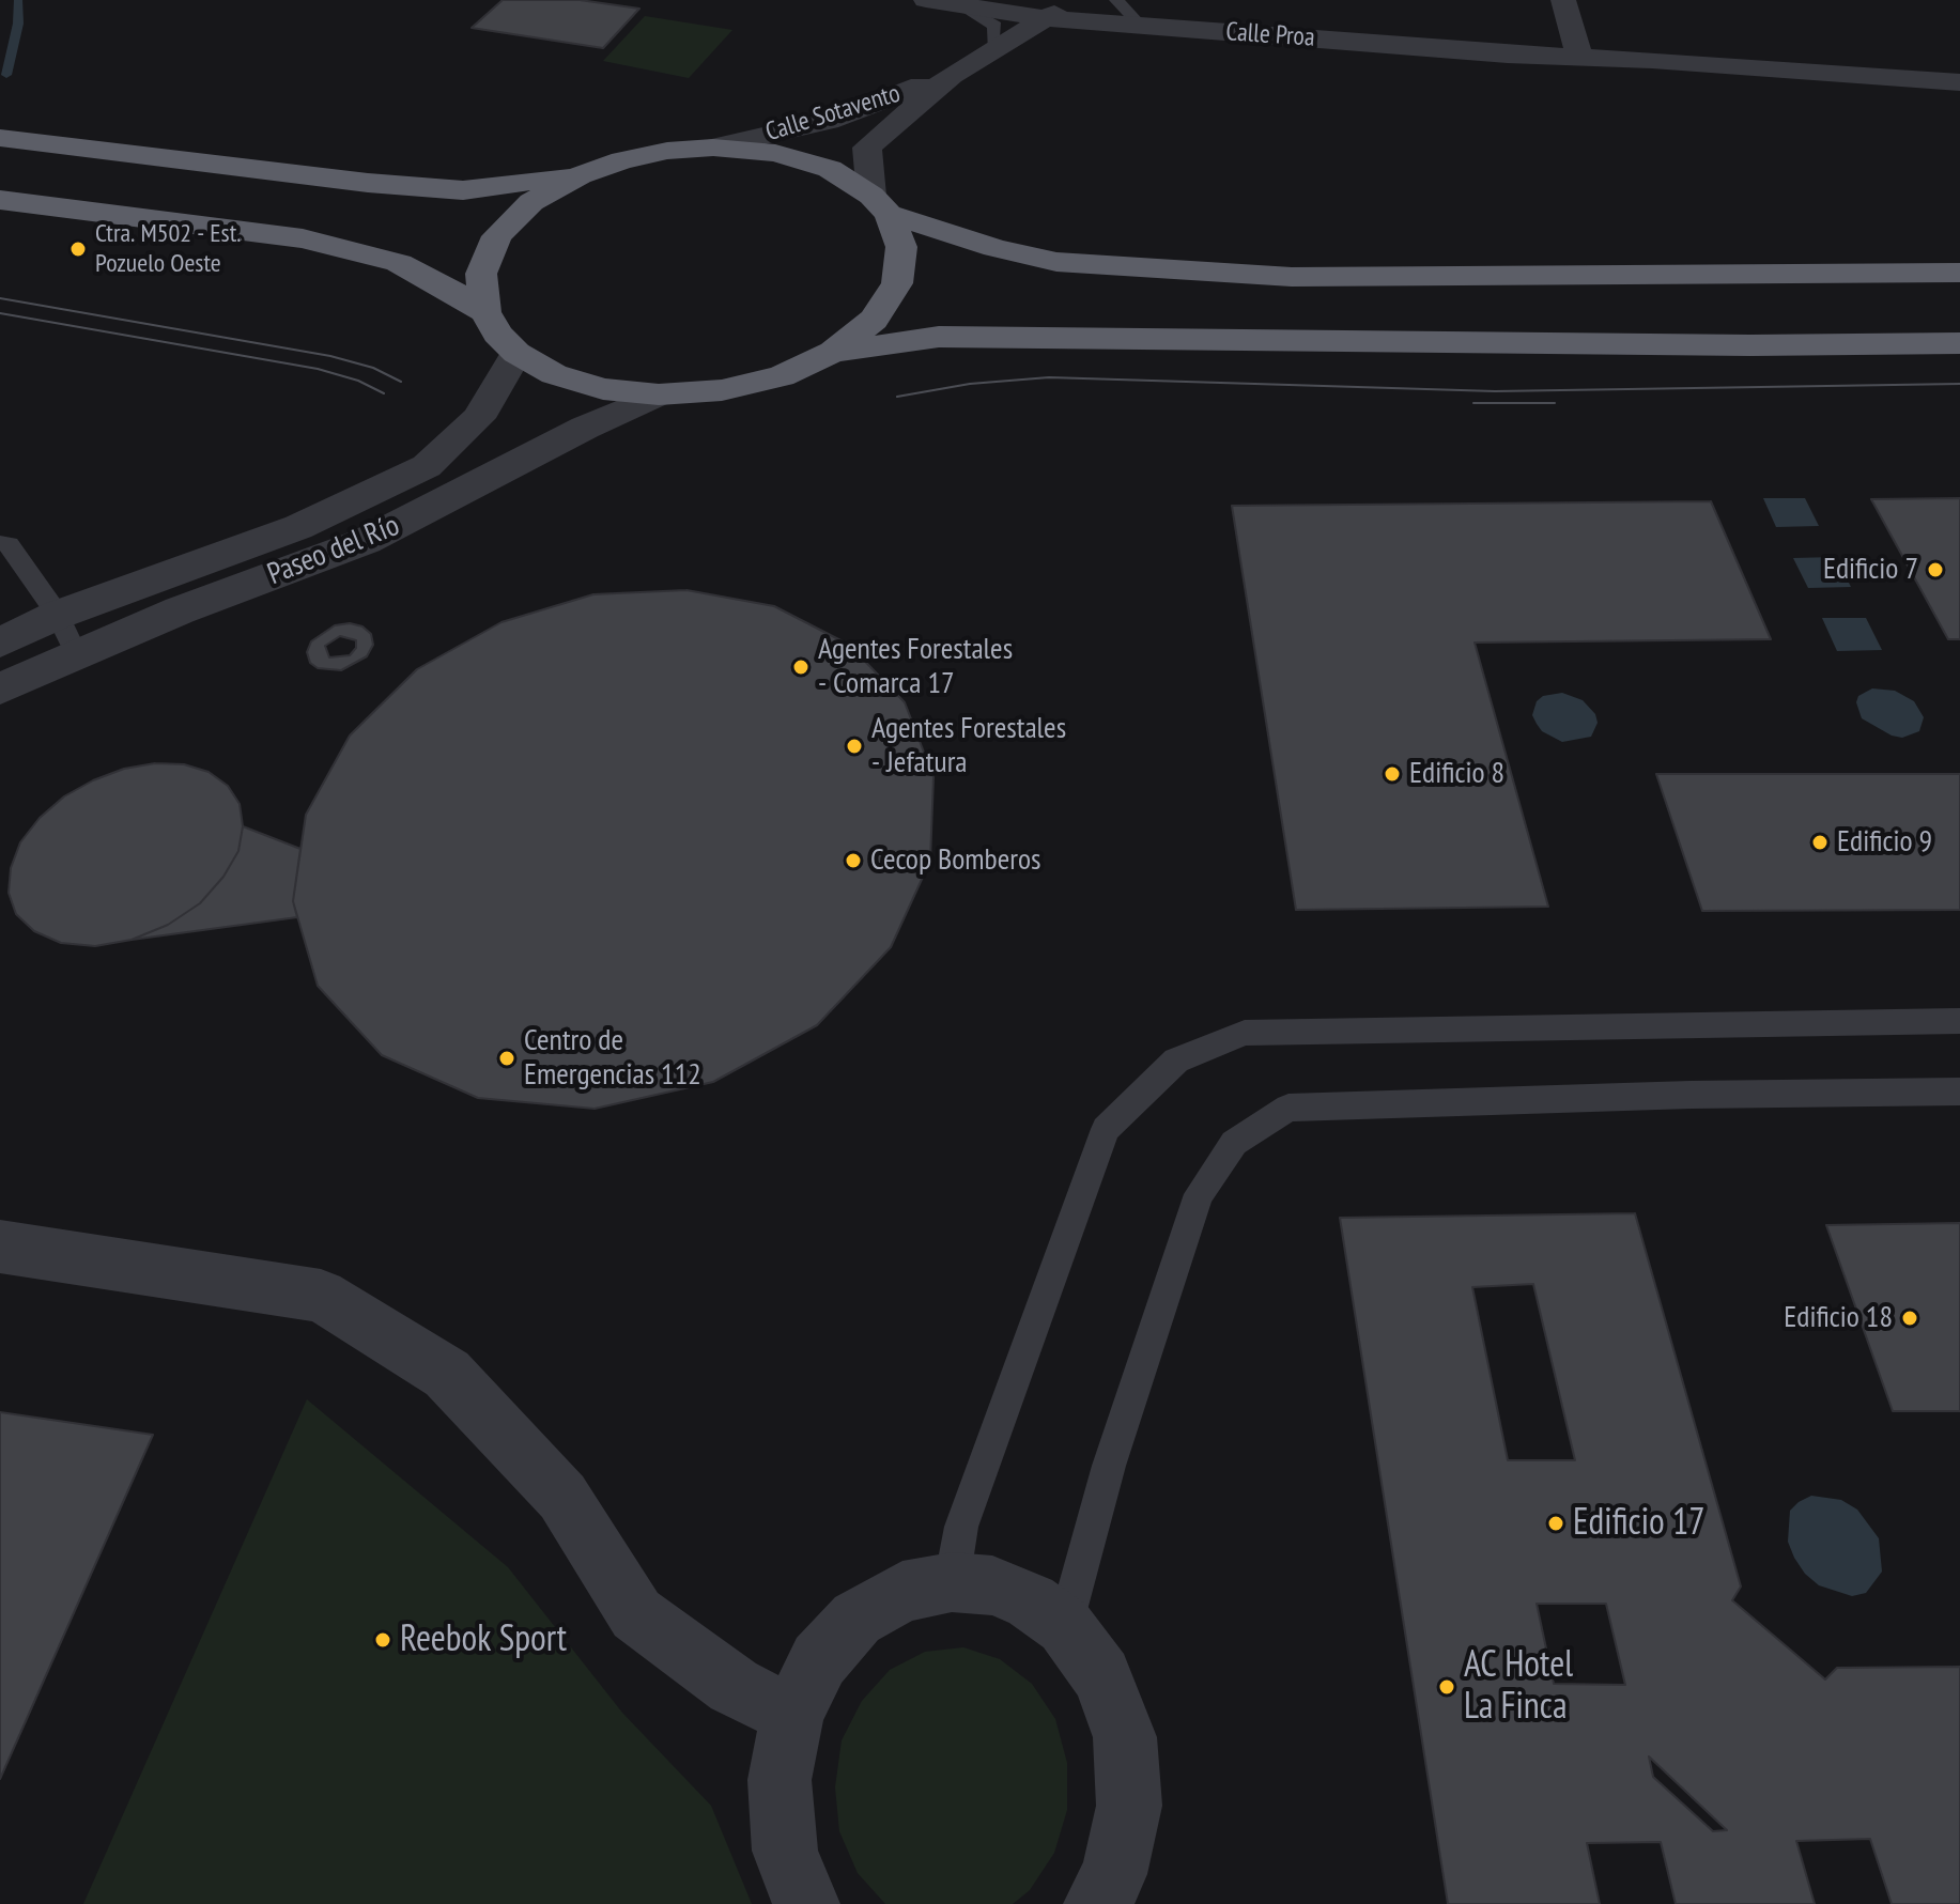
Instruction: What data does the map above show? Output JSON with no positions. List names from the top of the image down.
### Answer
{
  "streets": {
    "street": ["Calle Proa", "Calle Sotavento", "Paseo del Río"]
  },
  "crossings": [
    ["Calle Proa", "Calle Sotavento"]
  ],
  "places": [
    "Ctra. M502 - Est. Pozuelo Oeste",
    "Edificio 7",
    "Agentes Forestales - Comarca 17",
    "Agentes Forestales - Jefatura",
    "Edificio 8",
    "Edificio 9",
    "Cecop Bomberos",
    "Centro de Emergencias 112",
    "Edificio 18",
    "Edificio 17",
    "Reebok Sport",
    "AC Hotel La Finca"
  ]
}
